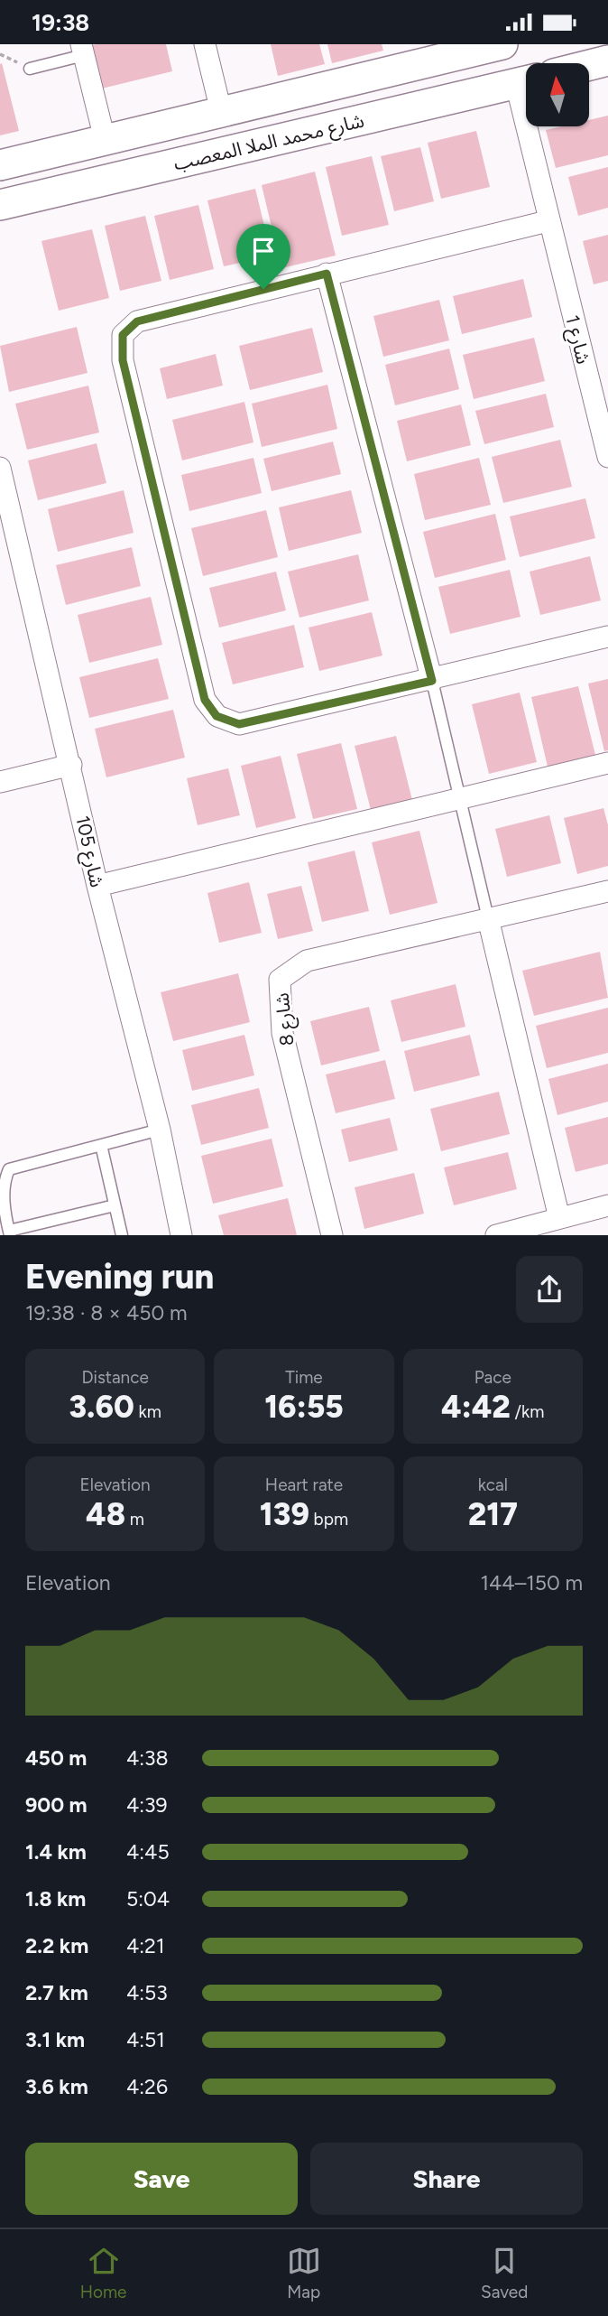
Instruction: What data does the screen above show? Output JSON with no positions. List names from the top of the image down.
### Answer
{
  "streets": {
    "street": [
      "شارع محمد الملا المعصب",
      "شارع 1",
      "شارع 105",
      "شارع 8"
    ]
  },
  "north": "top",
  "page": {
    "status": "19:38",
    "heading": ["Evening run", "19:38 · 8 × 450 m"],
    "stats": [
      ["Distance", "3.60 km"],
      ["Time", "16:55"],
      ["Pace", "4:42 /km"],
      ["Elevation", "48 m"],
      ["Heart rate", "139 bpm"],
      ["kcal", "217"]
    ],
    "chart": ["Elevation", "144–150 m"],
    "list": [
      {
        "name": "450 m",
        "note": "4:38"
      },
      {
        "name": "900 m",
        "note": "4:39"
      },
      {
        "name": "1.4 km",
        "note": "4:45"
      },
      {
        "name": "1.8 km",
        "note": "5:04"
      },
      {
        "name": "2.2 km",
        "note": "4:21"
      },
      {
        "name": "2.7 km",
        "note": "4:53"
      },
      {
        "name": "3.1 km",
        "note": "4:51"
      },
      {
        "name": "3.6 km",
        "note": "4:26"
      }
    ],
    "buttons": ["Save", "Share"],
    "tabs": ["Home", "Map", "Saved"]
  }
}
